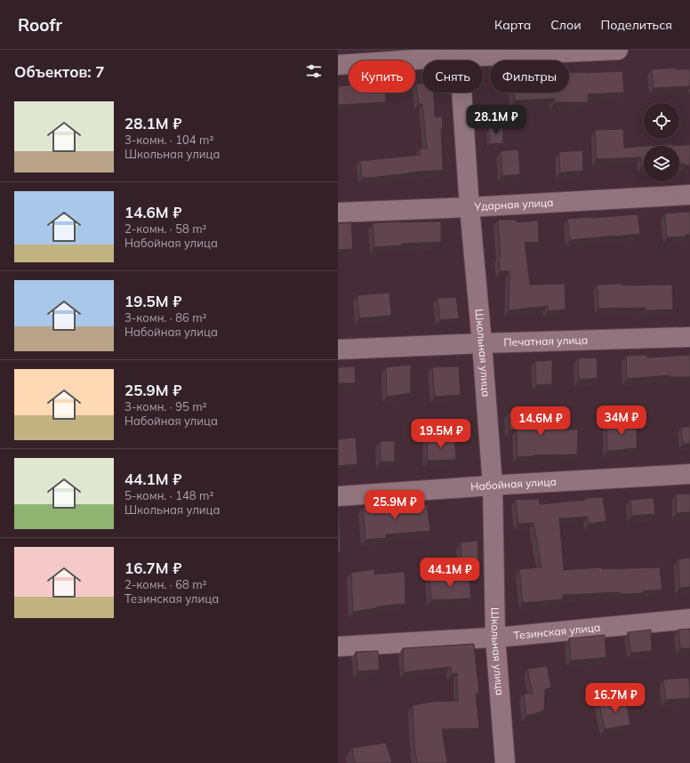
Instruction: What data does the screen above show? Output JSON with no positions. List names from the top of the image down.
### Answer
{
  "streets": {
    "street": [
      "Ударная улица",
      "Печатная улица",
      "Школьная улица",
      "Набойная улица",
      "Тезинская улица"
    ]
  },
  "crossings": [
    ["Ударная улица", "Школьная улица"],
    ["Печатная улица", "Школьная улица"],
    ["Школьная улица", "Набойная улица"],
    ["Школьная улица", "Тезинская улица"]
  ],
  "page": {
    "header": "Roofr",
    "nav": ["Карта", "Слои", "Поделиться"],
    "heading": "Объектов: 7",
    "chip": ["Купить", "Снять", "Фильтры"],
    "list": [
      {
        "name": "28.1M ₽",
        "note": "3-комн. · 104 m² · Школьная улица"
      },
      {
        "name": "14.6M ₽",
        "note": "2-комн. · 58 m² · Набойная улица"
      },
      {
        "name": "19.5M ₽",
        "note": "3-комн. · 86 m² · Набойная улица"
      },
      {
        "name": "25.9M ₽",
        "note": "3-комн. · 95 m² · Набойная улица"
      },
      {
        "name": "44.1M ₽",
        "note": "5-комн. · 148 m² · Школьная улица"
      },
      {
        "name": "16.7M ₽",
        "note": "2-комн. · 68 m² · Тезинская улица"
      }
    ],
    "price": [
      "28.1M ₽",
      "34M ₽",
      "14.6M ₽",
      "19.5M ₽",
      "25.9M ₽",
      "44.1M ₽",
      "16.7M ₽"
    ]
  }
}
